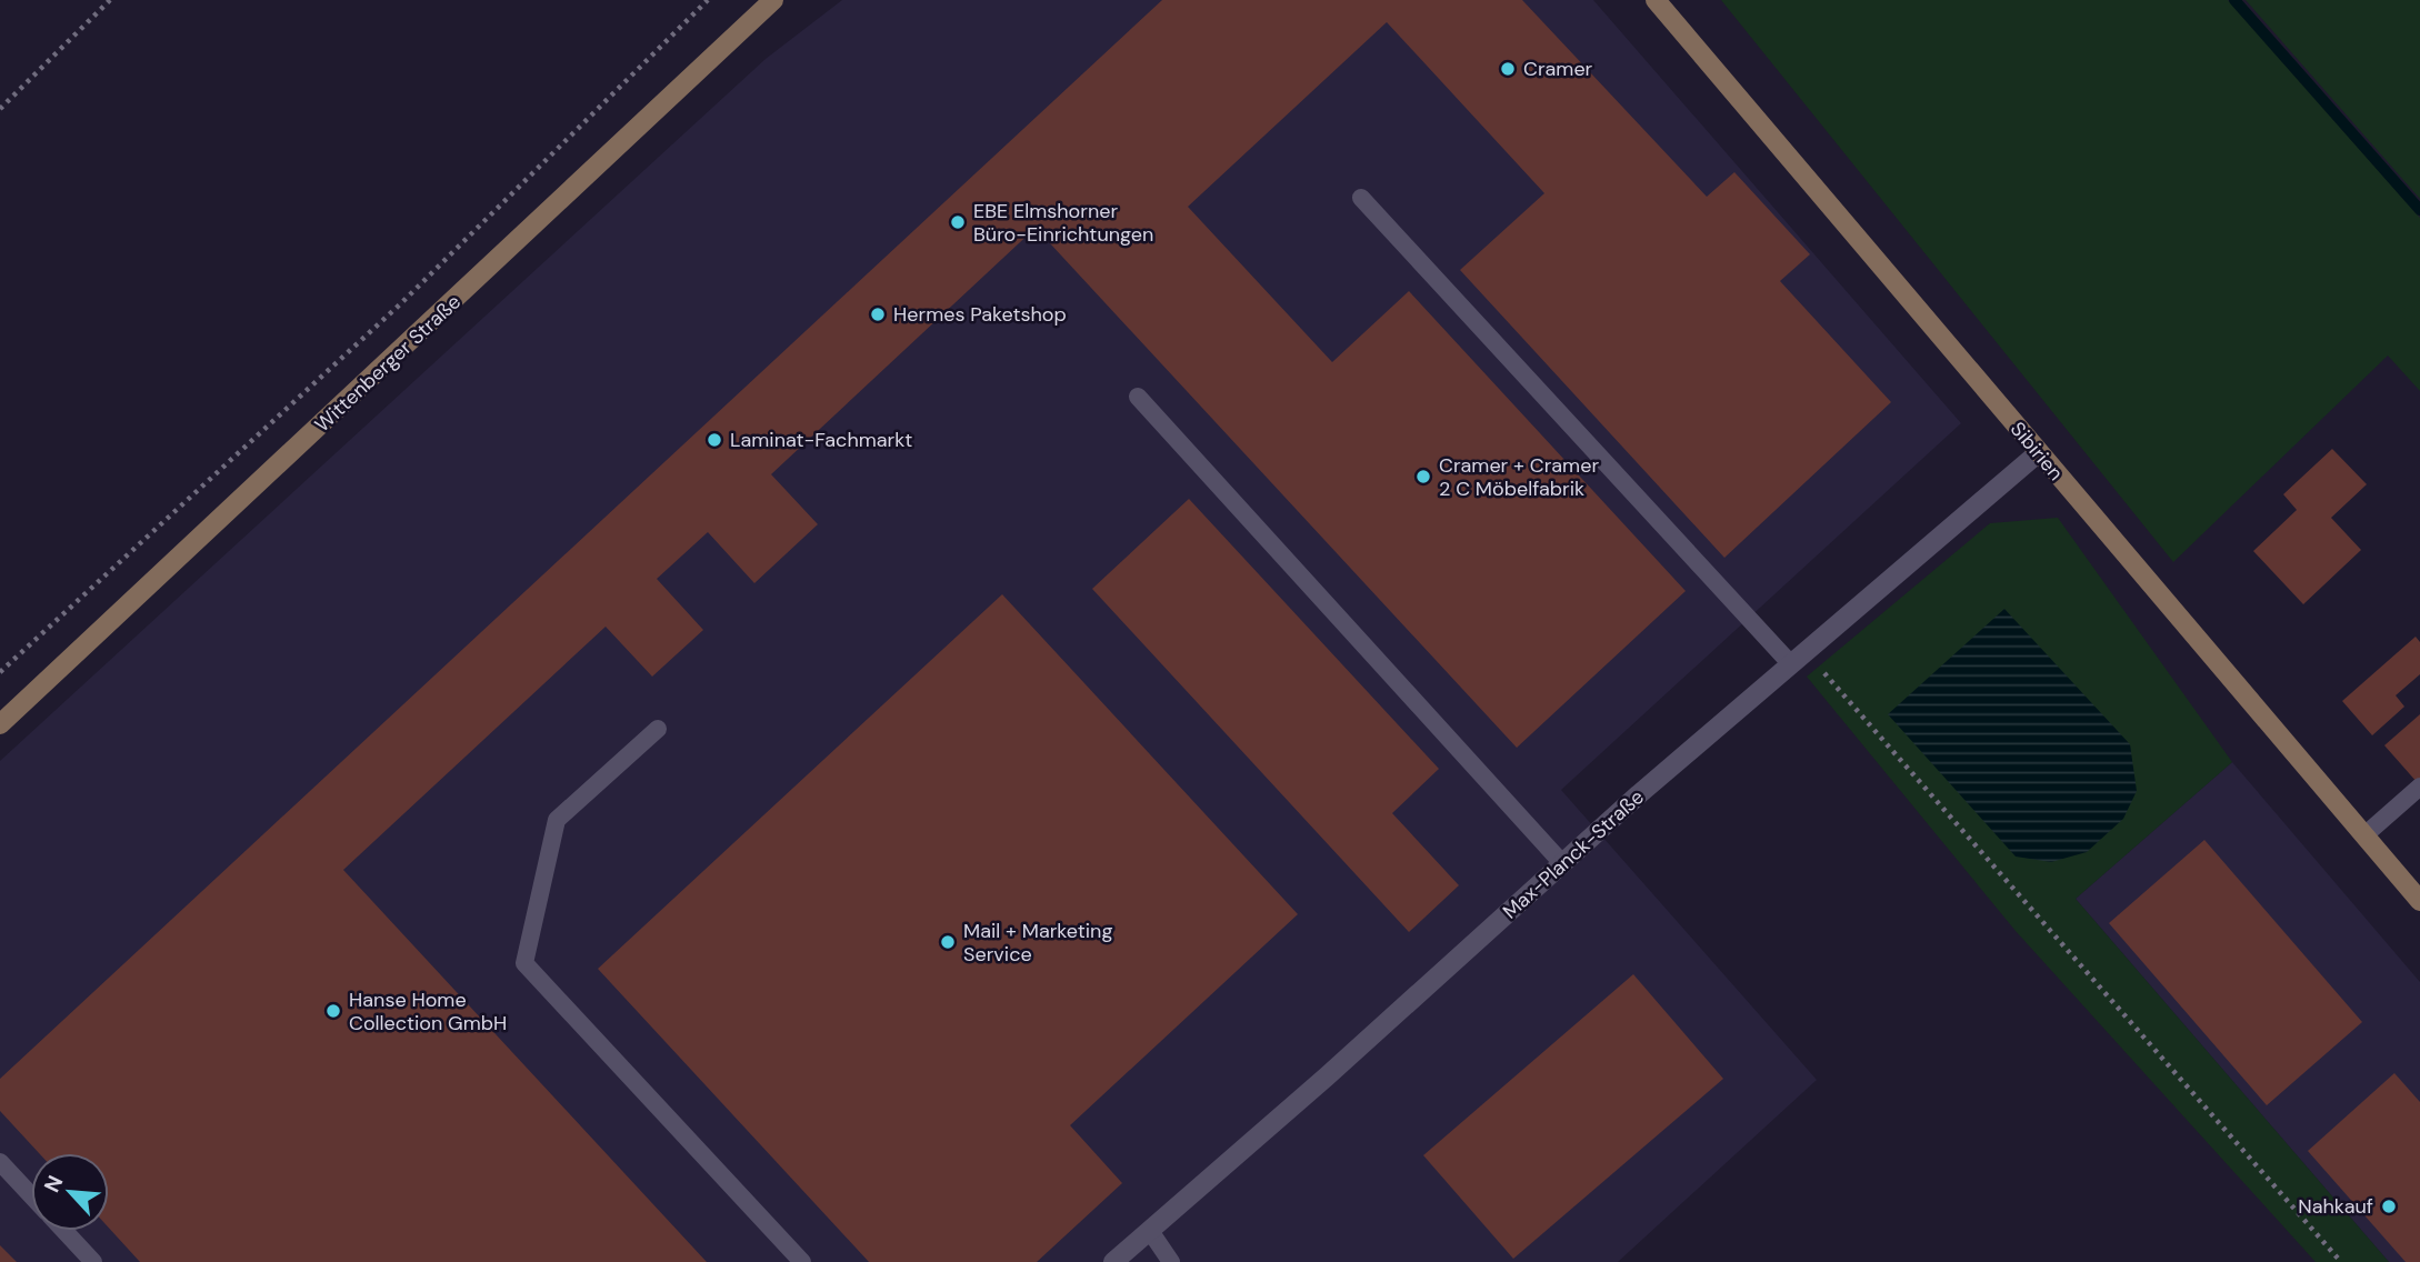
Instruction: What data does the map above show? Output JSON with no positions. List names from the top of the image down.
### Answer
{
  "streets": {
    "street": ["Wittenberger Straße", "Sibirien", "Max-Planck-Straße"]
  },
  "crossings": [
    ["Sibirien", "Max-Planck-Straße"]
  ],
  "places": [
    "Cramer",
    "EBE Elmshorner Büro-Einrichtungen",
    "Hermes Paketshop",
    "Laminat-Fachmarkt",
    "Cramer + Cramer 2 C Möbelfabrik",
    "Mail + Marketing Service",
    "Hanse Home Collection GmbH",
    "Nahkauf"
  ],
  "north": "top left"
}
